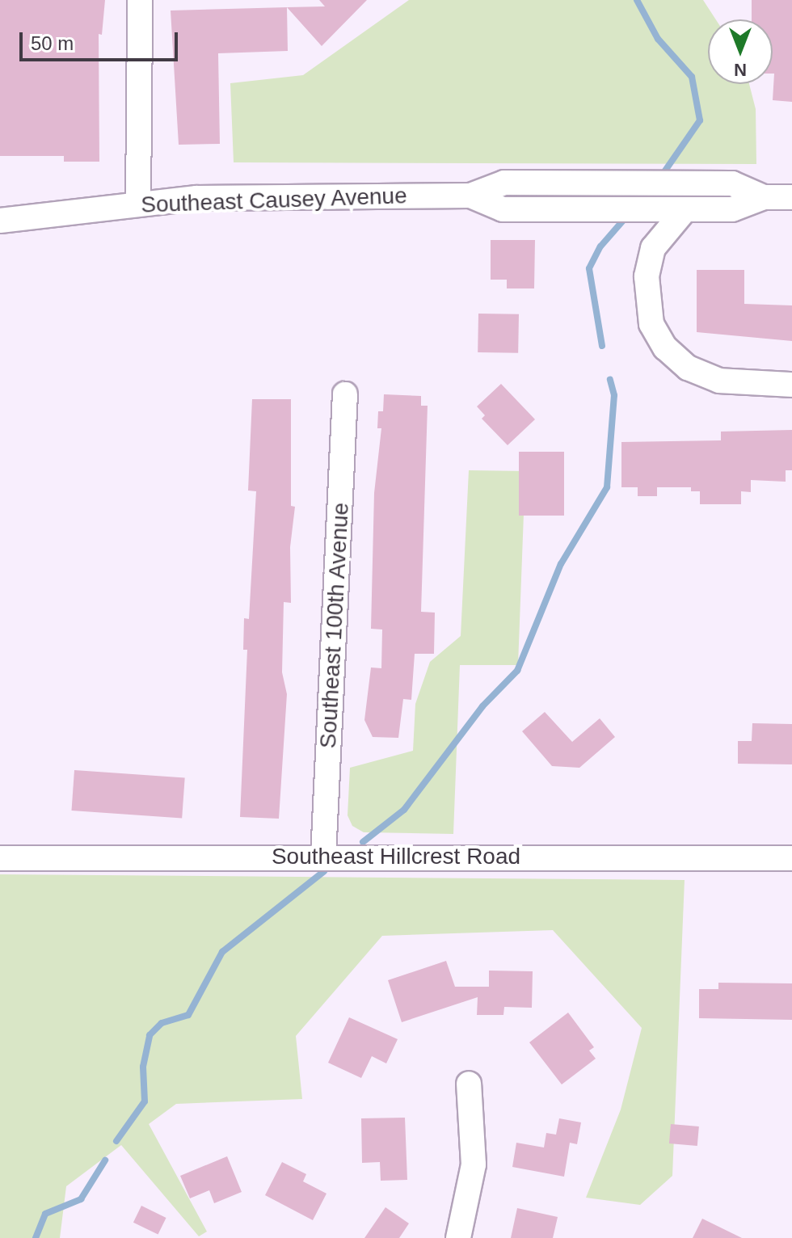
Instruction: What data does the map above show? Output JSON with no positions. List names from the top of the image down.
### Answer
{
  "streets": {
    "street": ["Southeast Causey Avenue", "Southeast 100th Avenue", "Southeast Hillcrest Road"]
  },
  "crossings": [
    ["Southeast 100th Avenue", "Southeast Hillcrest Road"]
  ],
  "scale_bar": "50 m",
  "north": "bottom"
}
